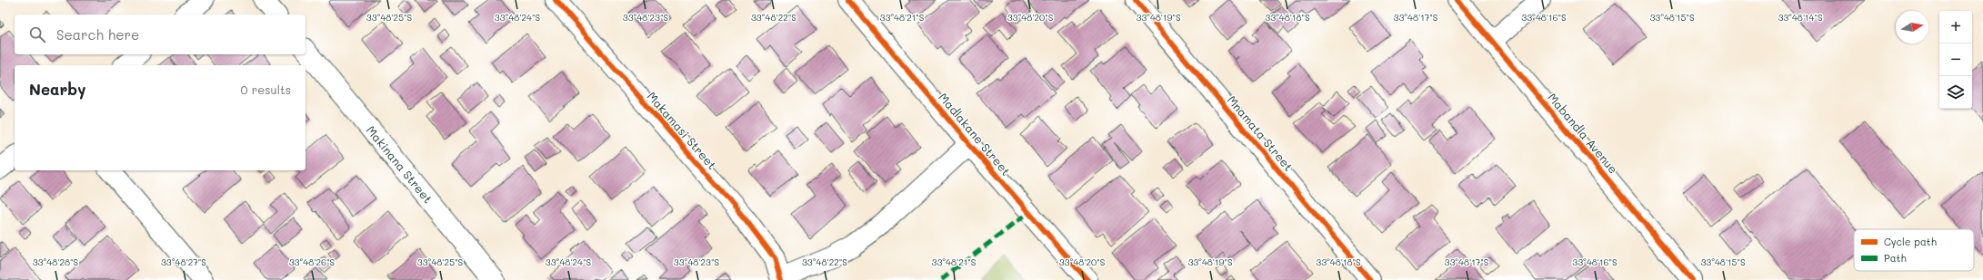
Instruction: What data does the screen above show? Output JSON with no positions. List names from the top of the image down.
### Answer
{
  "streets": {
    "street": [
      "Makamasi Street",
      "Mnamata Street",
      "Mabandla Avenue",
      "Madlakane Street",
      "Makinana Street"
    ]
  },
  "legend": ["Cycle path", "Path"],
  "north": "right",
  "page": {
    "map_buttons": ["+", "−"],
    "search": "Search here",
    "heading": ["Nearby", "0 results"]
  },
  "coordinates": [
    "33°48'25\"S",
    "33°48'24\"S",
    "33°48'23\"S",
    "33°48'22\"S",
    "33°48'20\"S",
    "33°48'19\"S",
    "33°48'18\"S",
    "33°48'17\"S",
    "33°48'16\"S",
    "33°48'15\"S",
    "33°48'14\"S",
    "33°48'21\"S",
    "33°48'28\"S",
    "33°48'27\"S",
    "33°48'26\"S"
  ]
}
